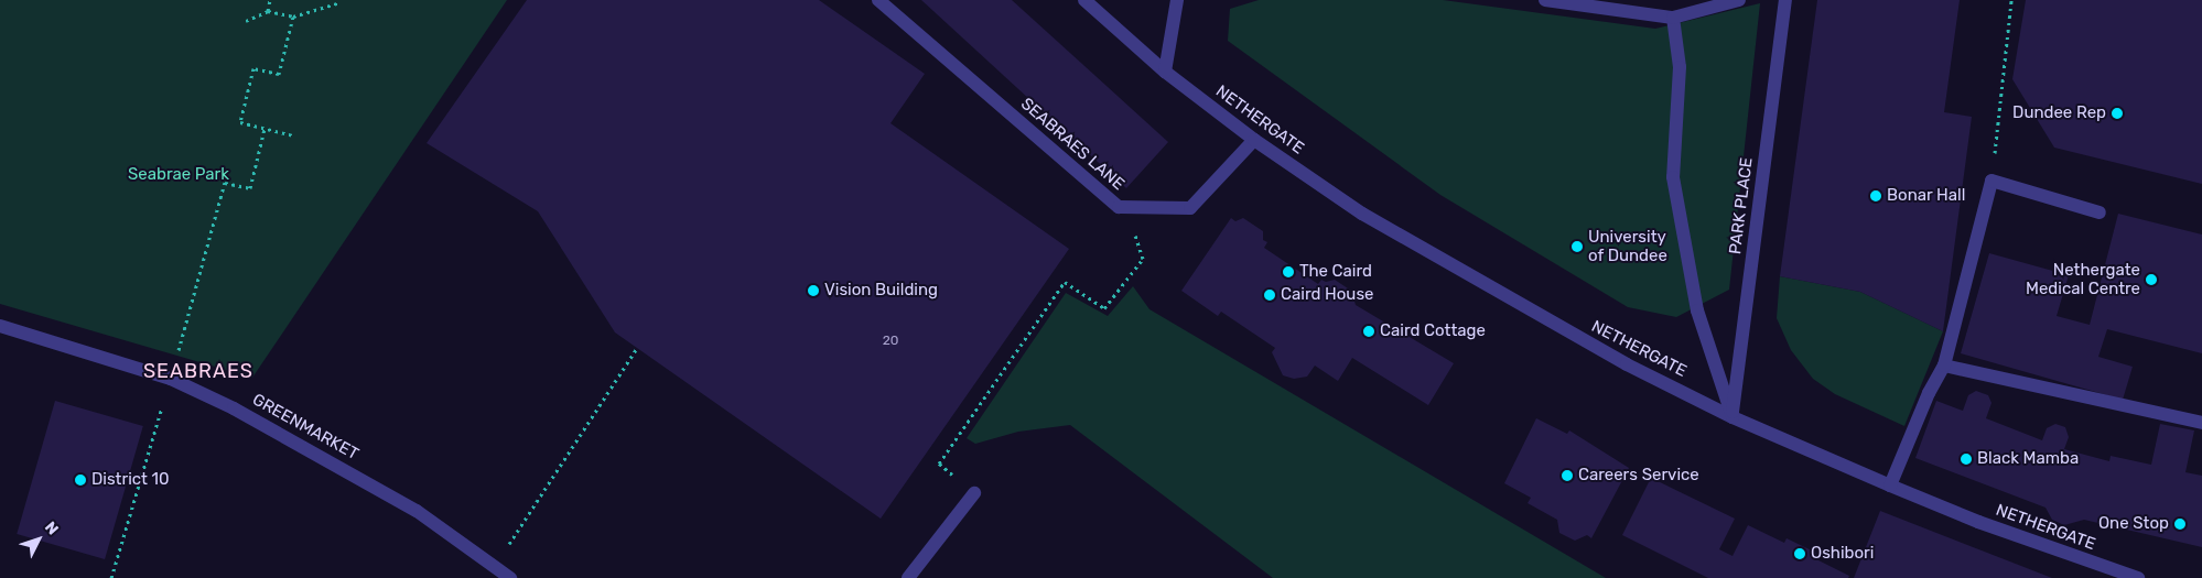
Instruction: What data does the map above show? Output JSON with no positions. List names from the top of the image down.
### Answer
{
  "streets": {
    "street": [
      "NETHERGATE",
      "SEABRAES LANE",
      "PARK PLACE",
      "GREENMARKET"
    ]
  },
  "crossings": [
    ["NETHERGATE", "SEABRAES LANE"],
    ["NETHERGATE", "PARK PLACE"]
  ],
  "districts": ["SEABRAES"],
  "parks": ["Seabrae Park"],
  "places": [
    "Dundee Rep",
    "Bonar Hall",
    "University of Dundee",
    "The Caird",
    "Nethergate Medical Centre",
    "Vision Building",
    "Caird House",
    "Caird Cottage",
    "Black Mamba",
    "Careers Service",
    "District 10",
    "One Stop",
    "Oshibori"
  ],
  "house_numbers": ["20"],
  "north": "top right"
}
